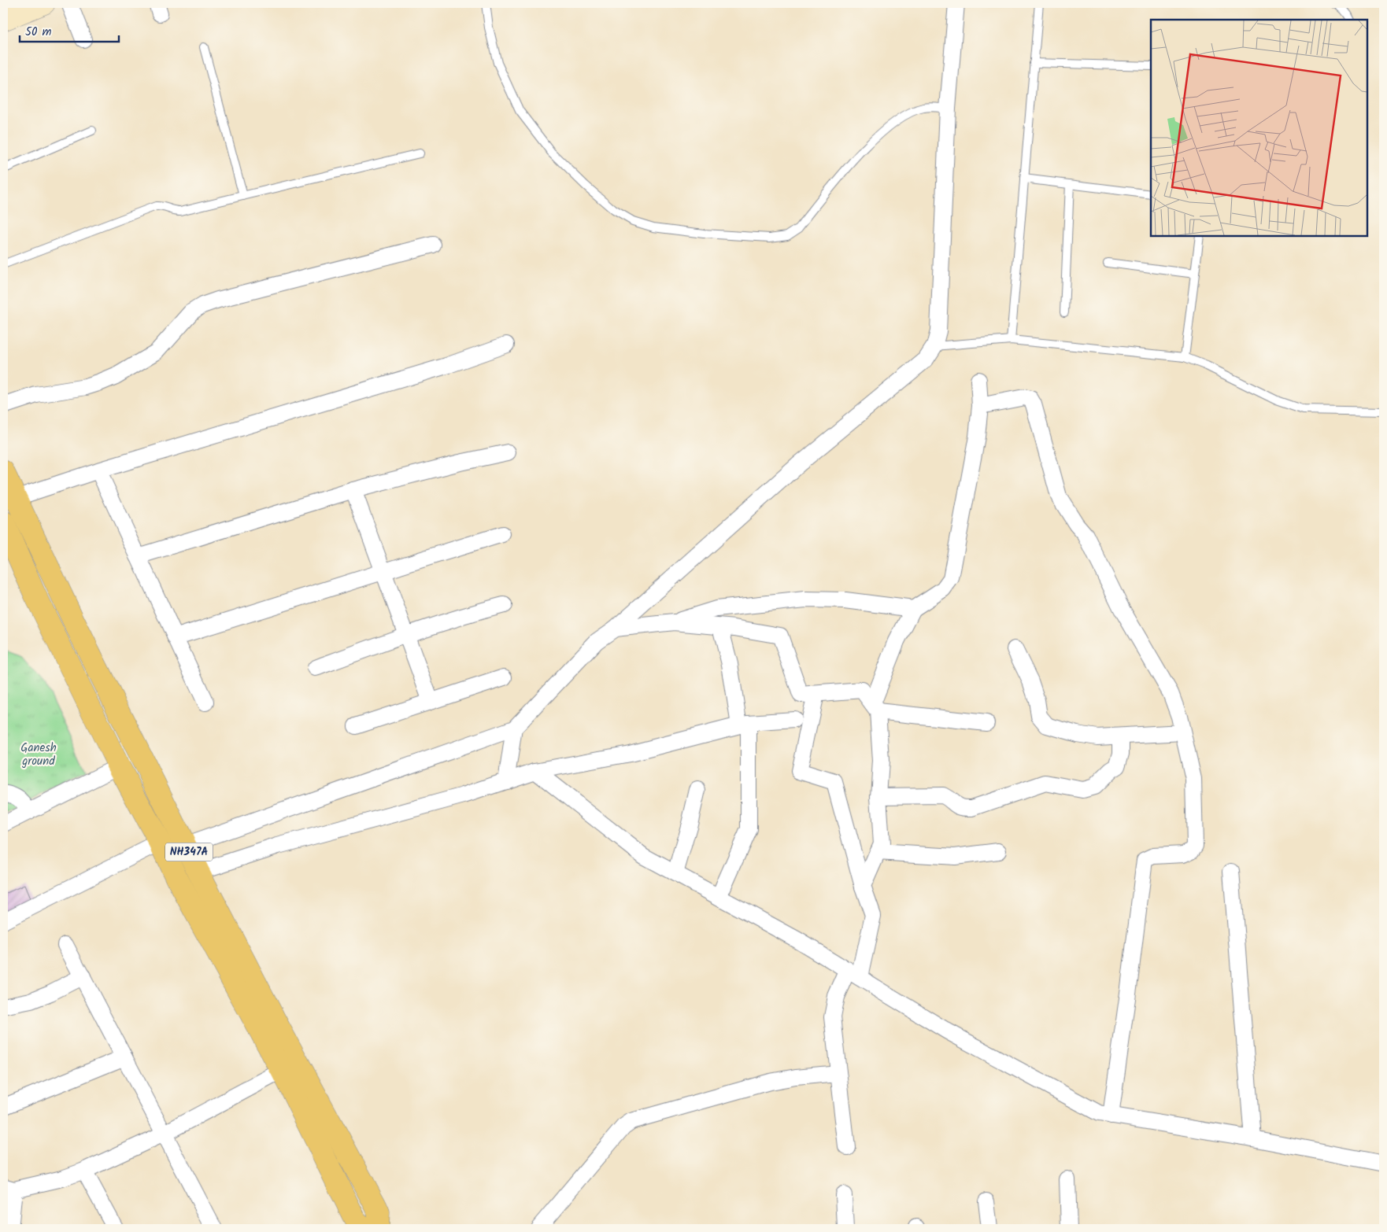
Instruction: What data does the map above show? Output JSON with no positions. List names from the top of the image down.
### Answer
{
  "streets": {
    "highway": ["NH347A"]
  },
  "parks": ["Ganesh ground"],
  "scale_bar": "50 m"
}
